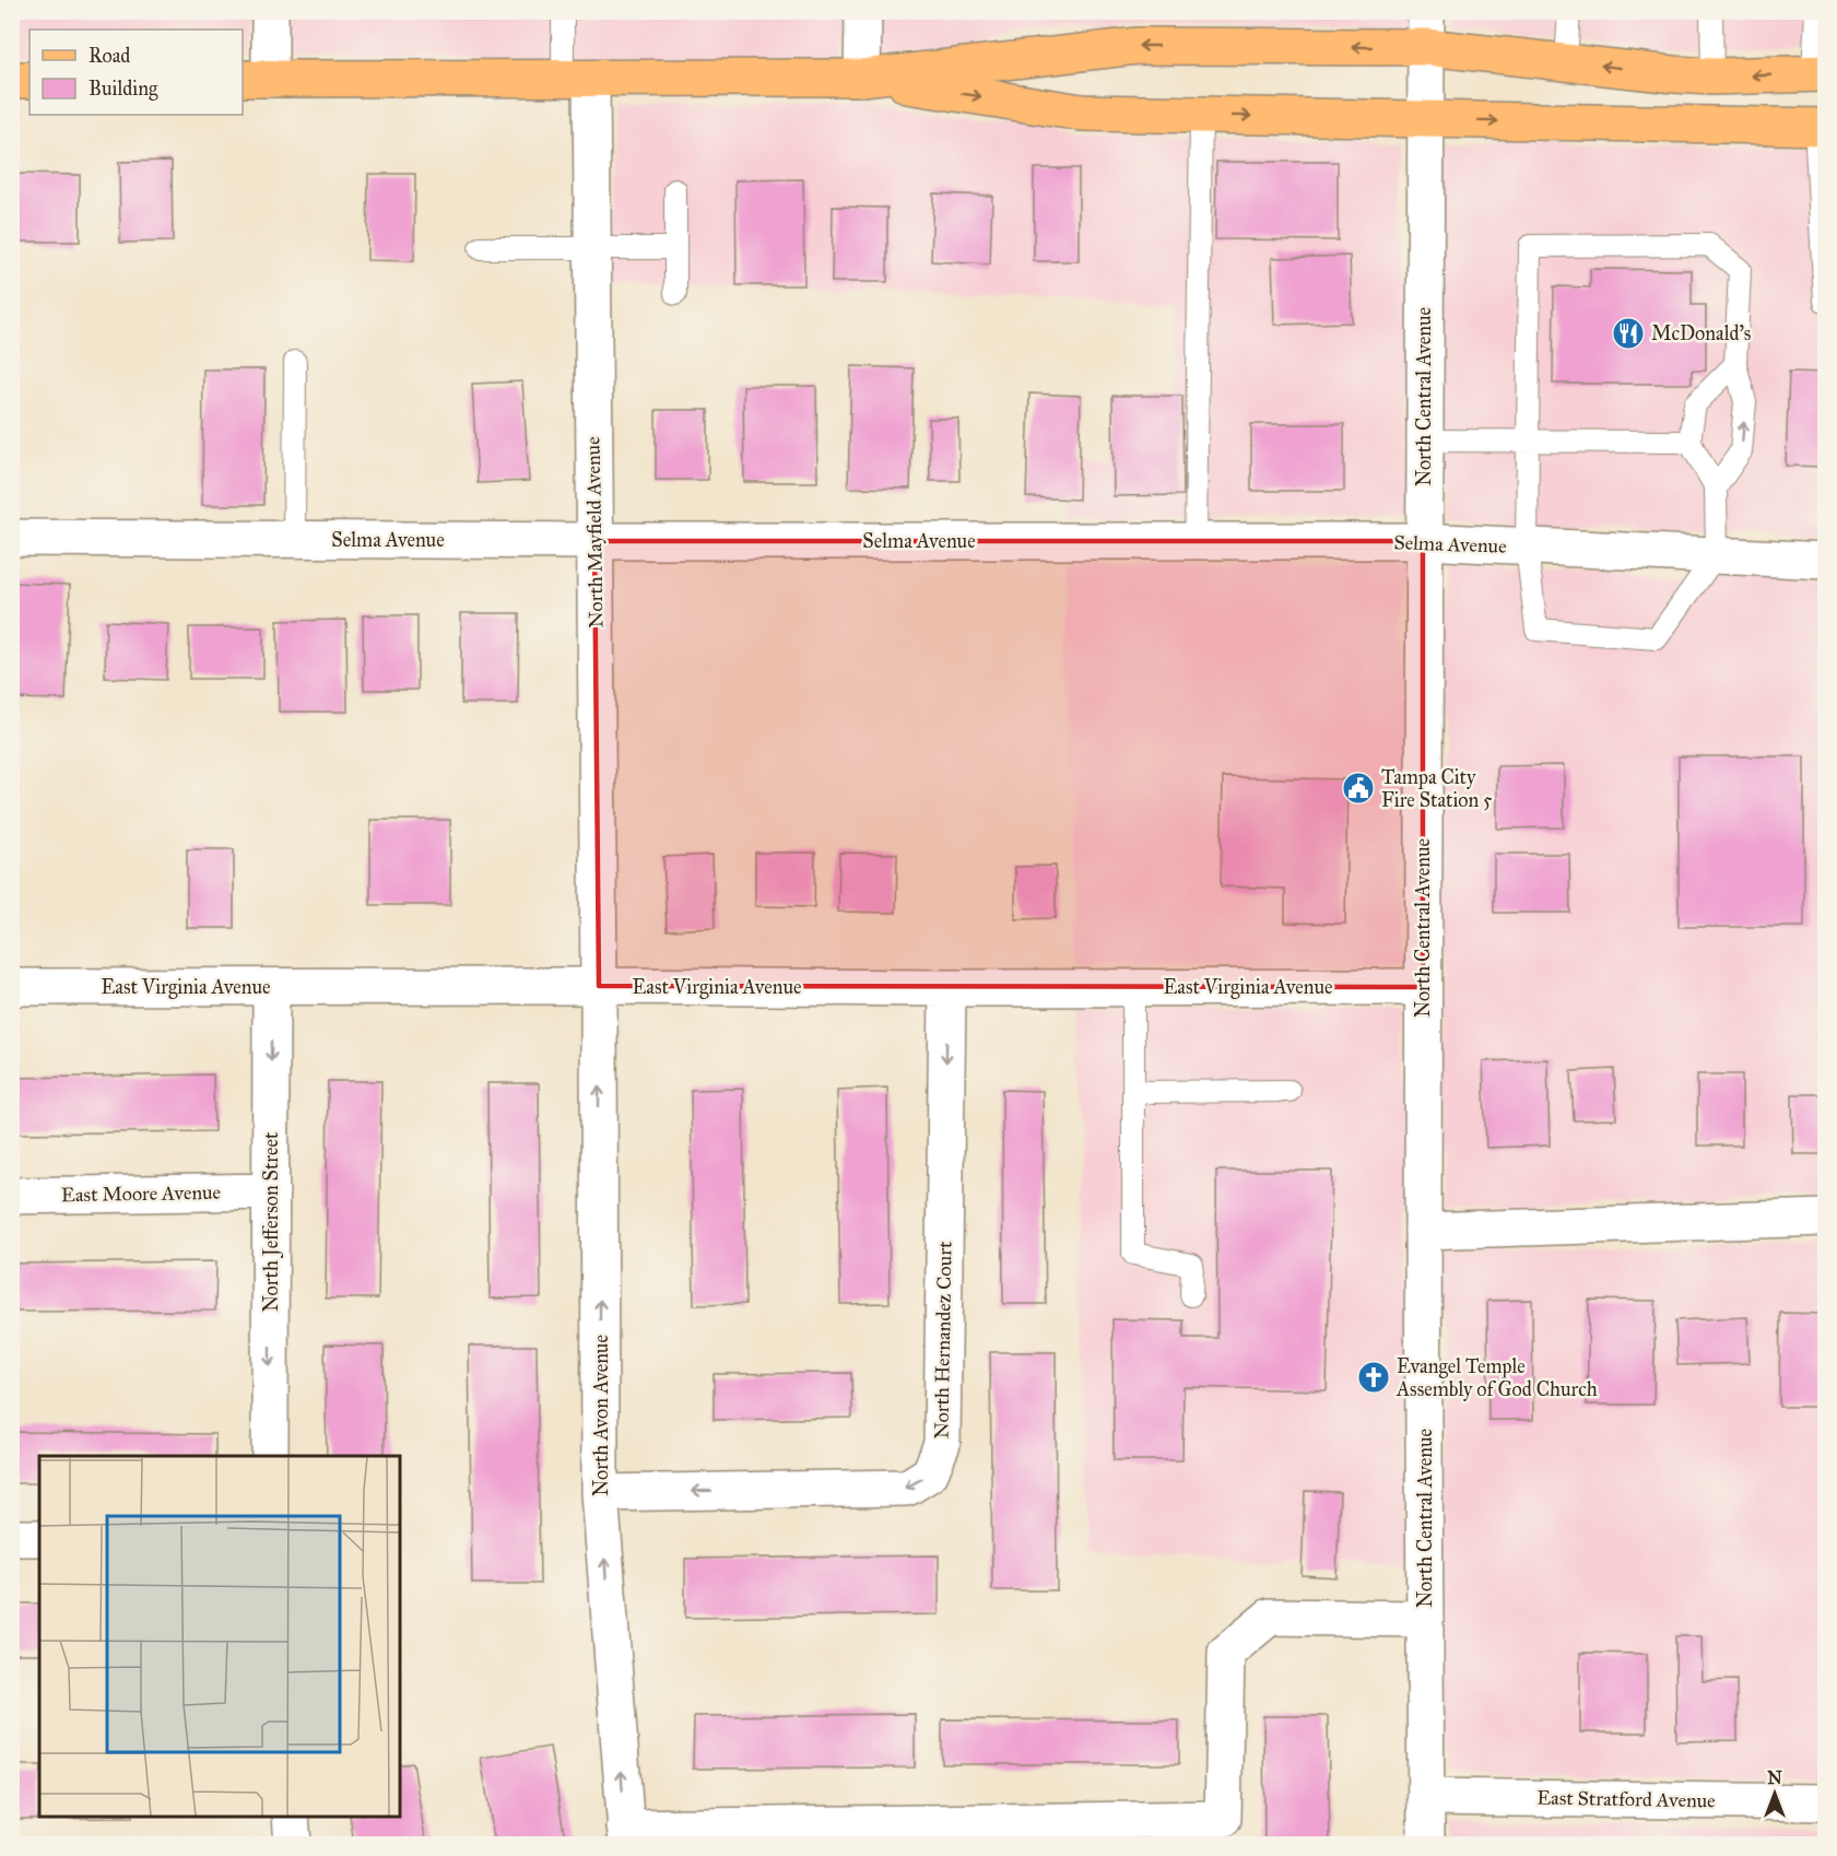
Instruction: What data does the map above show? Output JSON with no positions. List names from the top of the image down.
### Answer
{
  "streets": {
    "street": [
      "North Central Avenue",
      "North Mayfield Avenue",
      "Selma Avenue",
      "East Virginia Avenue",
      "East Moore Avenue",
      "North Jefferson Street",
      "North Hernandez Court",
      "North Avon Avenue",
      "East Stratford Avenue"
    ]
  },
  "crossings": [
    ["North Central Avenue", "Selma Avenue"],
    ["North Central Avenue", "East Virginia Avenue"],
    ["North Central Avenue", "East Stratford Avenue"],
    ["North Mayfield Avenue", "Selma Avenue"],
    ["North Mayfield Avenue", "East Virginia Avenue"],
    ["North Mayfield Avenue", "North Avon Avenue"],
    ["East Virginia Avenue", "North Jefferson Street"],
    ["East Virginia Avenue", "North Hernandez Court"],
    ["East Virginia Avenue", "North Avon Avenue"],
    ["East Moore Avenue", "North Jefferson Street"],
    ["North Hernandez Court", "North Avon Avenue"]
  ],
  "one_way": ["North Jefferson Street", "North Avon Avenue"],
  "places": {
    "restaurant": ["McDonald's"],
    "public building": ["Tampa City Fire Station 5"],
    "church": ["Evangel Temple Assembly of God Church"]
  },
  "legend": ["Road", "Building"],
  "north": "top"
}
